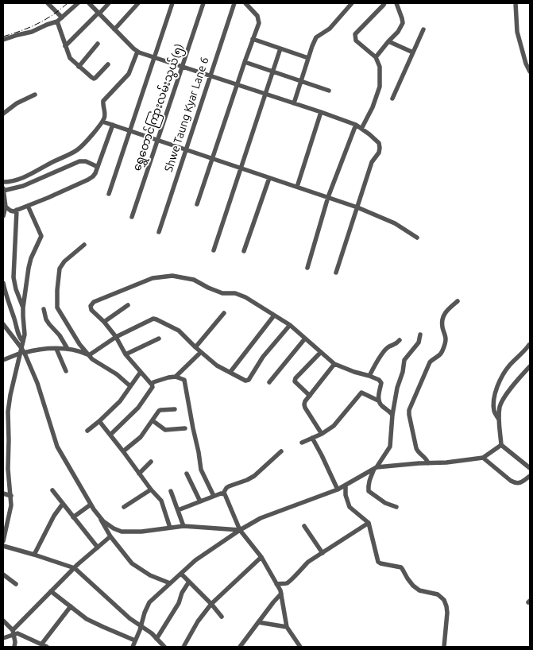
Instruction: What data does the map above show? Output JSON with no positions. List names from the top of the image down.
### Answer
{
  "streets": {
    "street": ["ရွှေတောင်ကြားလမ်းသွယ်(၅)", "Shwe Taung Kyar Lane 6"]
  }
}
